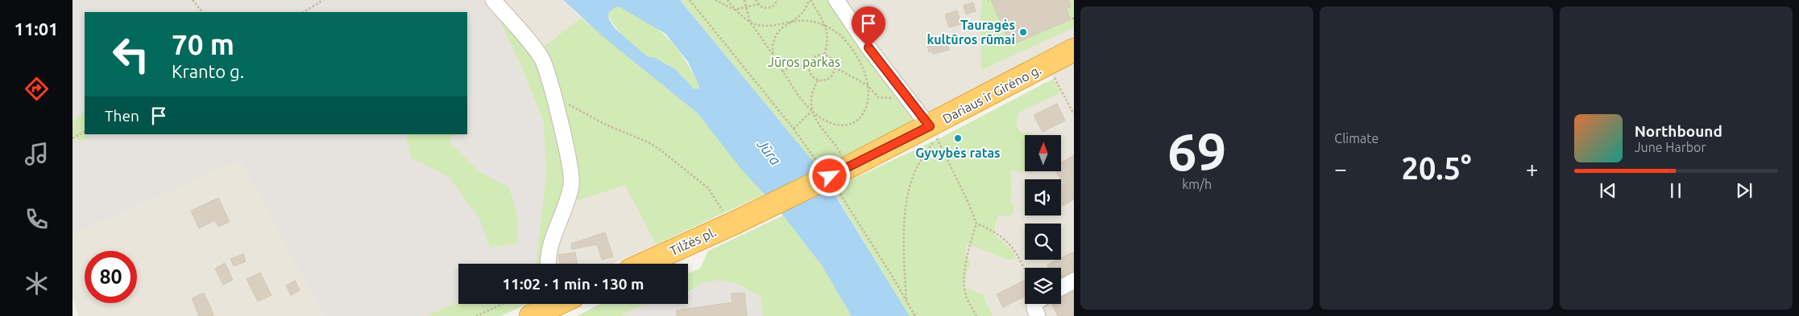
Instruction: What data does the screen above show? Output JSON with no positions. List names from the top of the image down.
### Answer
{
  "streets": {
    "highway": ["Dariaus ir Girėno g.", "Tilžės pl."]
  },
  "crossings": [
    ["Dariaus ir Girėno g.", "Tilžės pl."]
  ],
  "water": ["Jūra"],
  "parks": ["Jūros parkas"],
  "places": ["Tauragės kultūros rūmai", "Gyvybės ratas"],
  "north": "top",
  "page": {
    "tabs": "11:01",
    "tile": [
      ["69", "km/h"],
      "Climate"
    ],
    "turn": ["70 m", "Kranto g."],
    "then": "Then",
    "song": ["Northbound", "June Harbor"],
    "heat": ["−", "20.5°", "+"],
    "limit": "80",
    "trip": "11:02 · 1 min · 130 m"
  }
}
